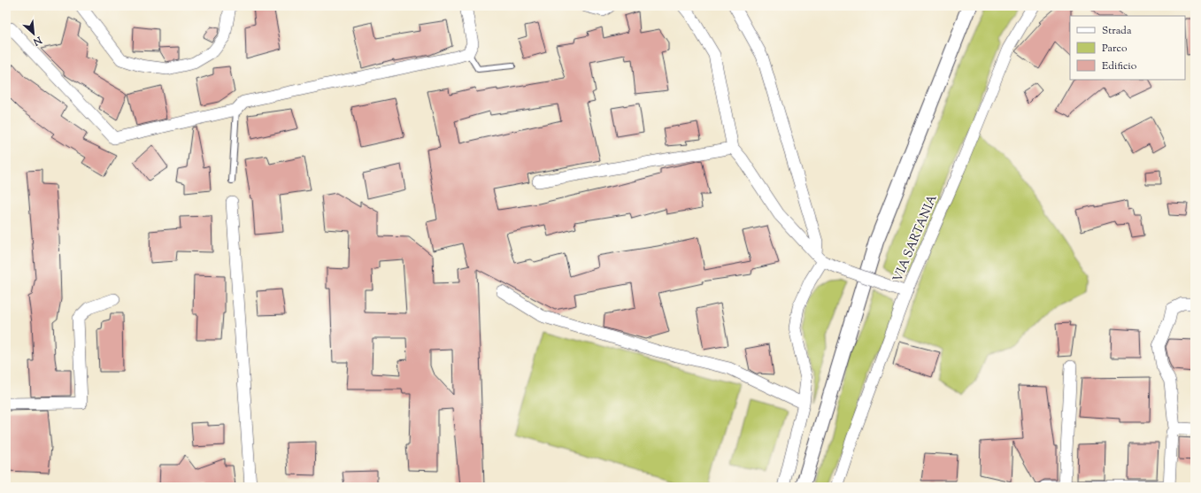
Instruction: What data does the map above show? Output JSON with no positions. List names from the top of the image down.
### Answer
{
  "streets": {
    "street": ["VIA SARTANIA"]
  },
  "legend": ["Strada", "Parco", "Edificio"],
  "north": "bottom right"
}
